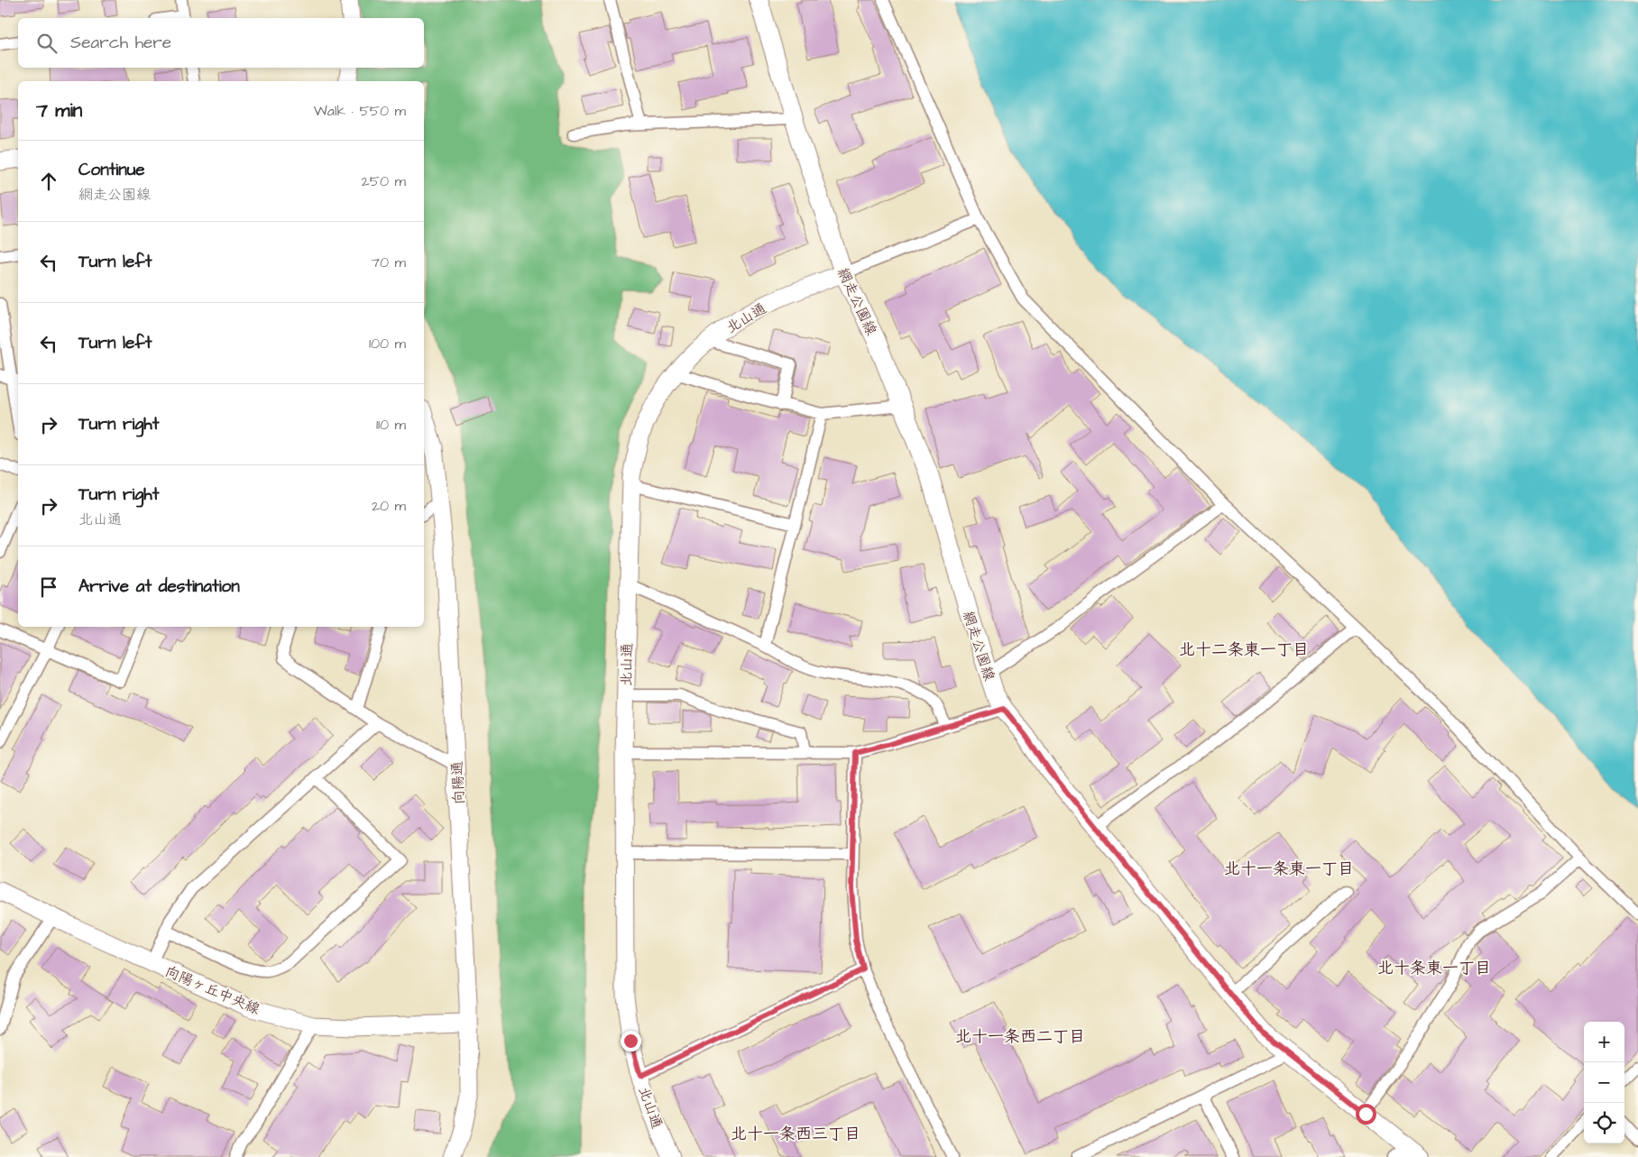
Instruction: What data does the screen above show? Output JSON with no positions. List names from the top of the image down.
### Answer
{
  "streets": {
    "main road": ["網走公園線"],
    "street": ["北山通", "向陽通", "向陽ヶ丘中央線"]
  },
  "crossings": [
    ["網走公園線", "北山通"],
    ["向陽通", "向陽ヶ丘中央線"]
  ],
  "districts": [
    "北十二条東一丁目",
    "北十一条東一丁目",
    "北十条東一丁目",
    "北十一条西二丁目",
    "北十一条西三丁目"
  ],
  "page": {
    "search": "Search here",
    "heading": ["7 min", "Walk · 550 m"],
    "list": [
      ["Continue", "網走公園線", "250 m"],
      ["Turn left", "70 m"],
      ["Turn left", "100 m"],
      ["Turn right", "110 m"],
      ["Turn right", "北山通", "20 m"],
      "Arrive at destination"
    ],
    "map_buttons": ["+", "−"]
  }
}
